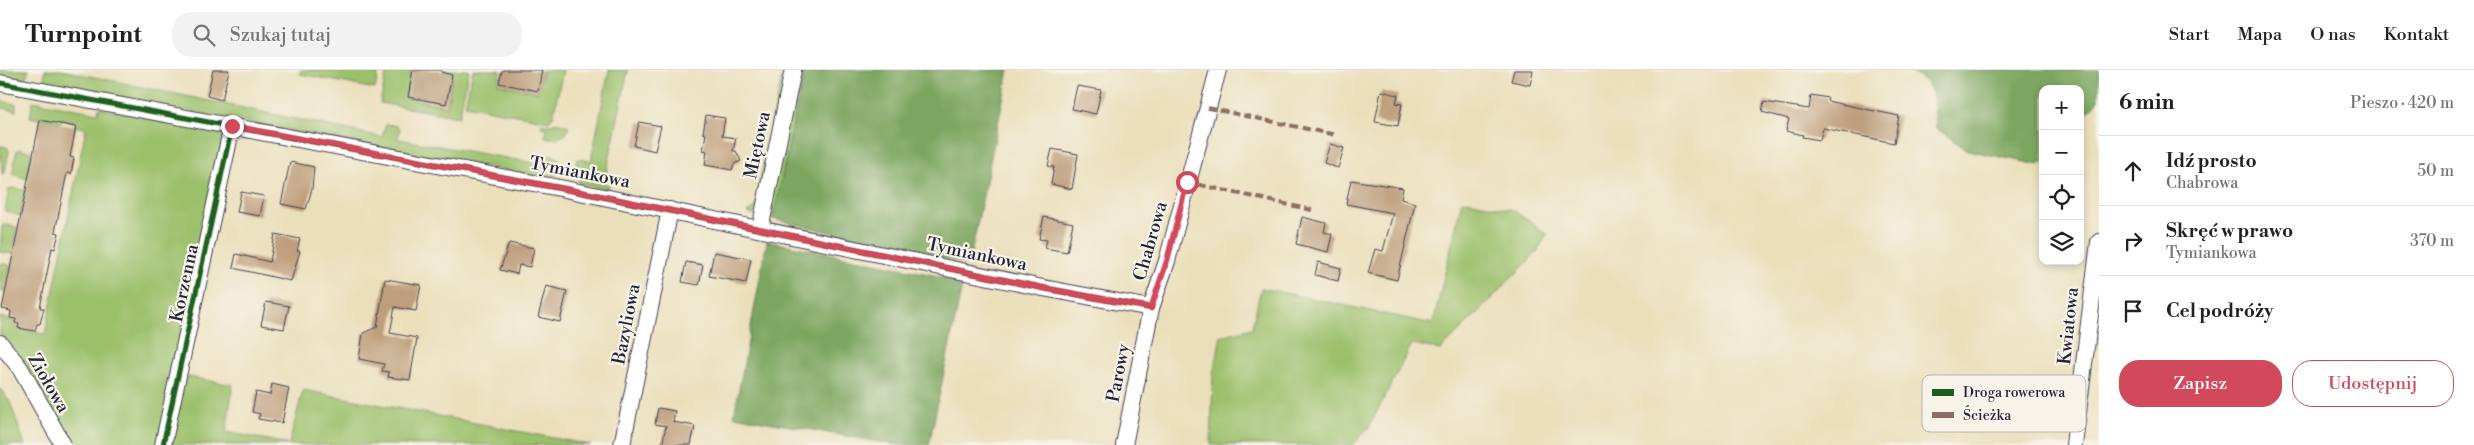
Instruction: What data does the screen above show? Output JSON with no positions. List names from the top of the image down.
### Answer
{
  "streets": {
    "street": [
      "Miętowa",
      "Tymiankowa",
      "Chabrowa",
      "Korzenna",
      "Bazyliowa",
      "Kwiatowa",
      "Parowy",
      "Ziołowa"
    ]
  },
  "crossings": [
    ["Miętowa", "Tymiankowa"],
    ["Tymiankowa", "Chabrowa"],
    ["Tymiankowa", "Korzenna"],
    ["Tymiankowa", "Bazyliowa"],
    ["Tymiankowa", "Parowy"],
    ["Chabrowa", "Parowy"]
  ],
  "legend": ["Droga rowerowa", "Ścieżka"],
  "page": {
    "header": "Turnpoint",
    "search": "Szukaj tutaj",
    "nav": [
      "Start",
      "Mapa",
      "O nas",
      "Kontakt"
    ],
    "heading": ["6 min", "Pieszo · 420 m"],
    "map_buttons": ["+", "−"],
    "list": [
      ["Idź prosto", "Chabrowa", "50 m"],
      ["Skręć w prawo", "Tymiankowa", "370 m"],
      "Cel podróży"
    ],
    "buttons": ["Zapisz", "Udostępnij"]
  }
}
